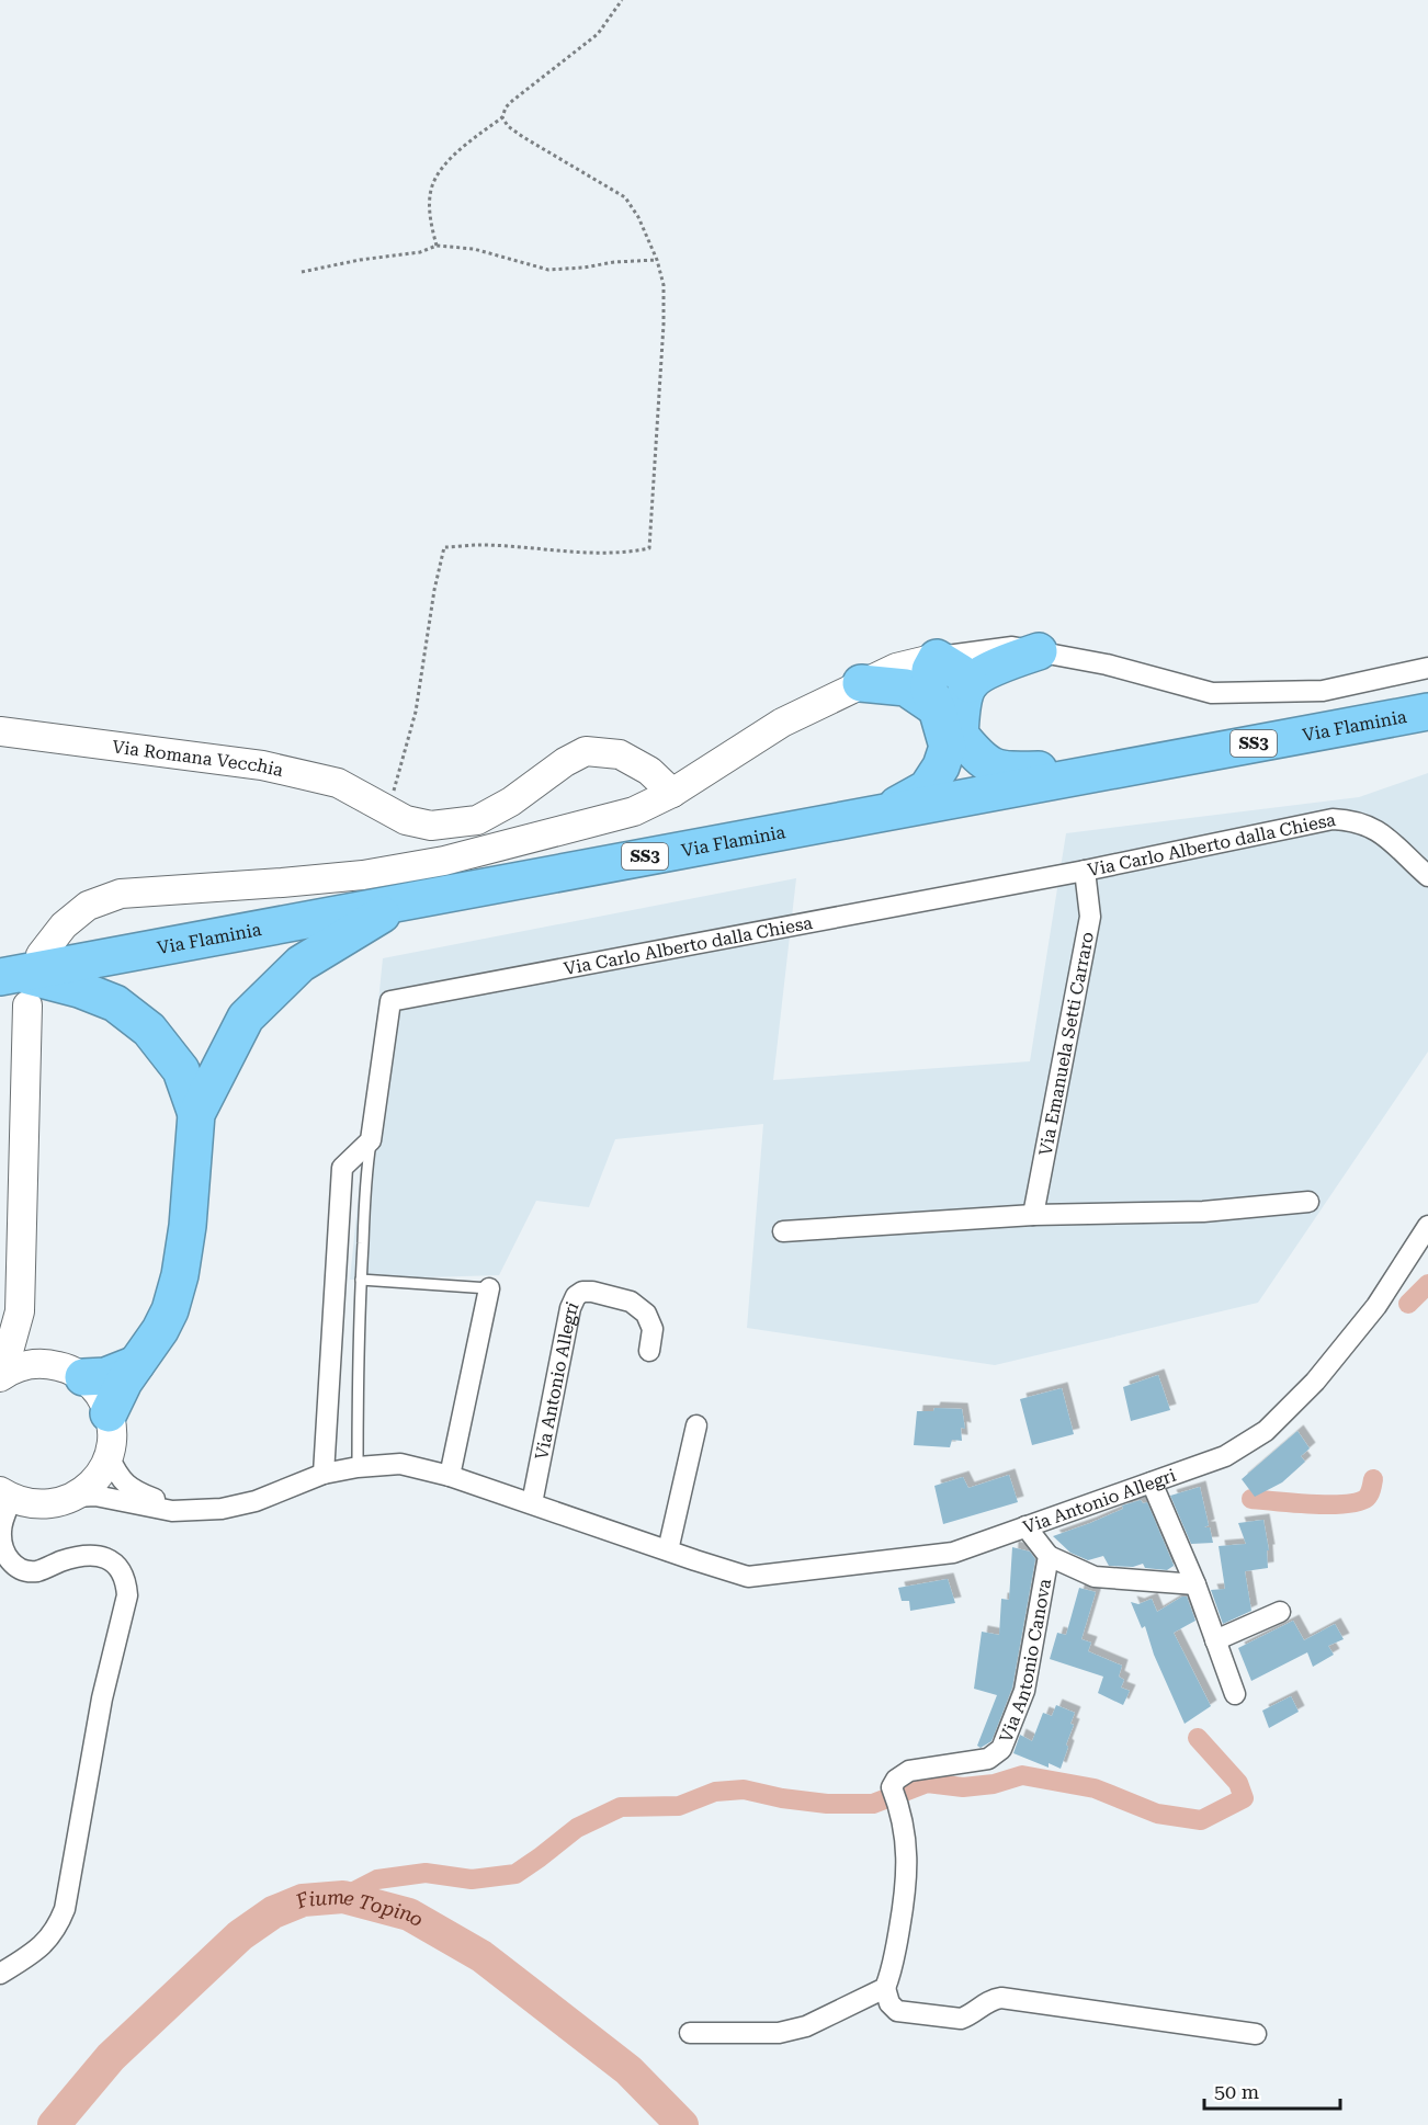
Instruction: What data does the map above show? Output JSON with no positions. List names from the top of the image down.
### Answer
{
  "streets": {
    "highway": ["Via Flaminia", "SS3"],
    "main road": ["Via Romana Vecchia"],
    "street": [
      "Via Carlo Alberto dalla Chiesa",
      "Via Emanuela Setti Carraro",
      "Via Antonio Allegri",
      "Via Antonio Canova"
    ]
  },
  "crossings": [
    ["Via Carlo Alberto dalla Chiesa", "Via Emanuela Setti Carraro"],
    ["Via Carlo Alberto dalla Chiesa", "Via Antonio Allegri"],
    ["Via Antonio Allegri", "Via Antonio Canova"]
  ],
  "water": ["Fiume Topino"],
  "scale_bar": "50 m"
}
